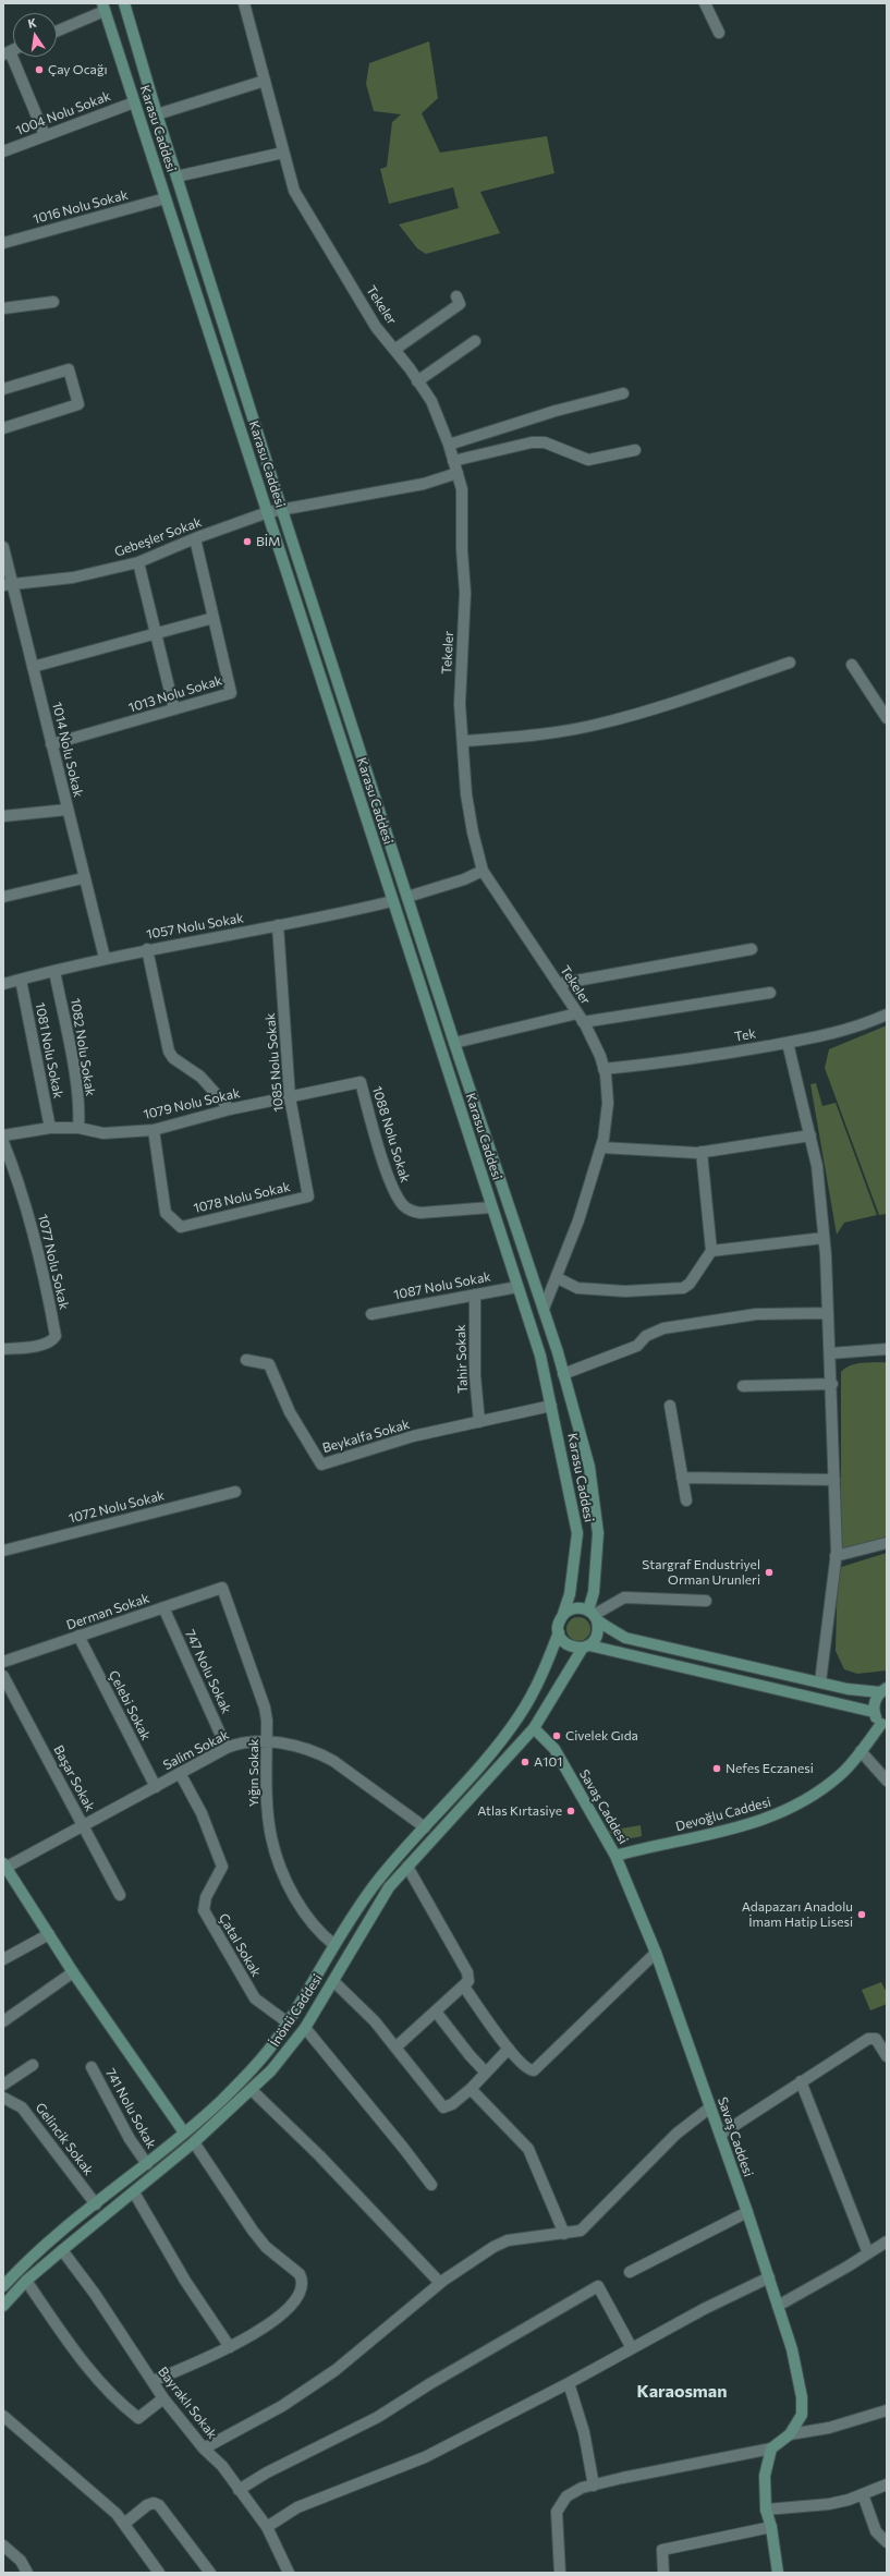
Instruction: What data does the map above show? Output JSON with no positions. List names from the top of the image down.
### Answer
{
  "streets": {
    "main road": [
      "Karasu Caddesi",
      "Savaş Caddesi",
      "Devoğlu Caddesi",
      "İnönü Caddesi"
    ],
    "street": [
      "1004 Nolu Sokak",
      "1016 Nolu Sokak",
      "Tekeler",
      "Gebeşler Sokak",
      "1013 Nolu Sokak",
      "1014 Nolu Sokak",
      "1057 Nolu Sokak",
      "Tek",
      "1082 Nolu Sokak",
      "1081 Nolu Sokak",
      "1085 Nolu Sokak",
      "1079 Nolu Sokak",
      "1088 Nolu Sokak",
      "1078 Nolu Sokak",
      "1077 Nolu Sokak",
      "1087 Nolu Sokak",
      "Tahir Sokak",
      "Beykalfa Sokak",
      "1072 Nolu Sokak",
      "Derman Sokak",
      "747 Nolu Sokak",
      "Çelebi Sokak",
      "Salim Sokak",
      "Yığın Sokak",
      "Başar Sokak",
      "Çatal Sokak",
      "741 Nolu Sokak",
      "Gelincik Sokak",
      "Bayraklı Sokak"
    ]
  },
  "crossings": [
    ["1004 Nolu Sokak", "Karasu Caddesi"],
    ["Karasu Caddesi", "1016 Nolu Sokak"],
    ["Karasu Caddesi", "Tekeler"],
    ["Karasu Caddesi", "Gebeşler Sokak"],
    ["Karasu Caddesi", "1057 Nolu Sokak"],
    ["Karasu Caddesi", "1088 Nolu Sokak"],
    ["Karasu Caddesi", "1087 Nolu Sokak"],
    ["Karasu Caddesi", "Beykalfa Sokak"],
    ["Karasu Caddesi", "İnönü Caddesi"],
    ["Tekeler", "Gebeşler Sokak"],
    ["Tekeler", "Tek"],
    ["Gebeşler Sokak", "1013 Nolu Sokak"],
    ["Gebeşler Sokak", "1014 Nolu Sokak"],
    ["1013 Nolu Sokak", "1014 Nolu Sokak"],
    ["1014 Nolu Sokak", "1057 Nolu Sokak"],
    ["1057 Nolu Sokak", "1082 Nolu Sokak"],
    ["1057 Nolu Sokak", "1081 Nolu Sokak"],
    ["1057 Nolu Sokak", "1085 Nolu Sokak"],
    ["1082 Nolu Sokak", "1079 Nolu Sokak"],
    ["1081 Nolu Sokak", "1079 Nolu Sokak"],
    ["1085 Nolu Sokak", "1079 Nolu Sokak"],
    ["1085 Nolu Sokak", "1078 Nolu Sokak"],
    ["1079 Nolu Sokak", "1088 Nolu Sokak"],
    ["1079 Nolu Sokak", "1078 Nolu Sokak"],
    ["1087 Nolu Sokak", "Tahir Sokak"],
    ["Tahir Sokak", "Beykalfa Sokak"],
    ["Derman Sokak", "747 Nolu Sokak"],
    ["Derman Sokak", "Çelebi Sokak"],
    ["Derman Sokak", "Yığın Sokak"],
    ["747 Nolu Sokak", "Salim Sokak"],
    ["Çelebi Sokak", "Salim Sokak"],
    ["Salim Sokak", "Yığın Sokak"],
    ["Salim Sokak", "Başar Sokak"],
    ["Salim Sokak", "Çatal Sokak"],
    ["Salim Sokak", "İnönü Caddesi"],
    ["Yığın Sokak", "İnönü Caddesi"],
    ["Savaş Caddesi", "Devoğlu Caddesi"],
    ["Savaş Caddesi", "İnönü Caddesi"],
    ["Çatal Sokak", "İnönü Caddesi"],
    ["İnönü Caddesi", "741 Nolu Sokak"],
    ["İnönü Caddesi", "Gelincik Sokak"],
    ["İnönü Caddesi", "Bayraklı Sokak"]
  ],
  "districts": ["Karaosman"],
  "places": [
    "Çay Ocağı",
    "BİM",
    "Stargraf Endustriyel Orman Urunleri",
    "Civelek Gıda",
    "A101",
    "Nefes Eczanesi",
    "Atlas Kırtasiye",
    "Adapazarı Anadolu İmam Hatip Lisesi"
  ],
  "north": "top"
}
